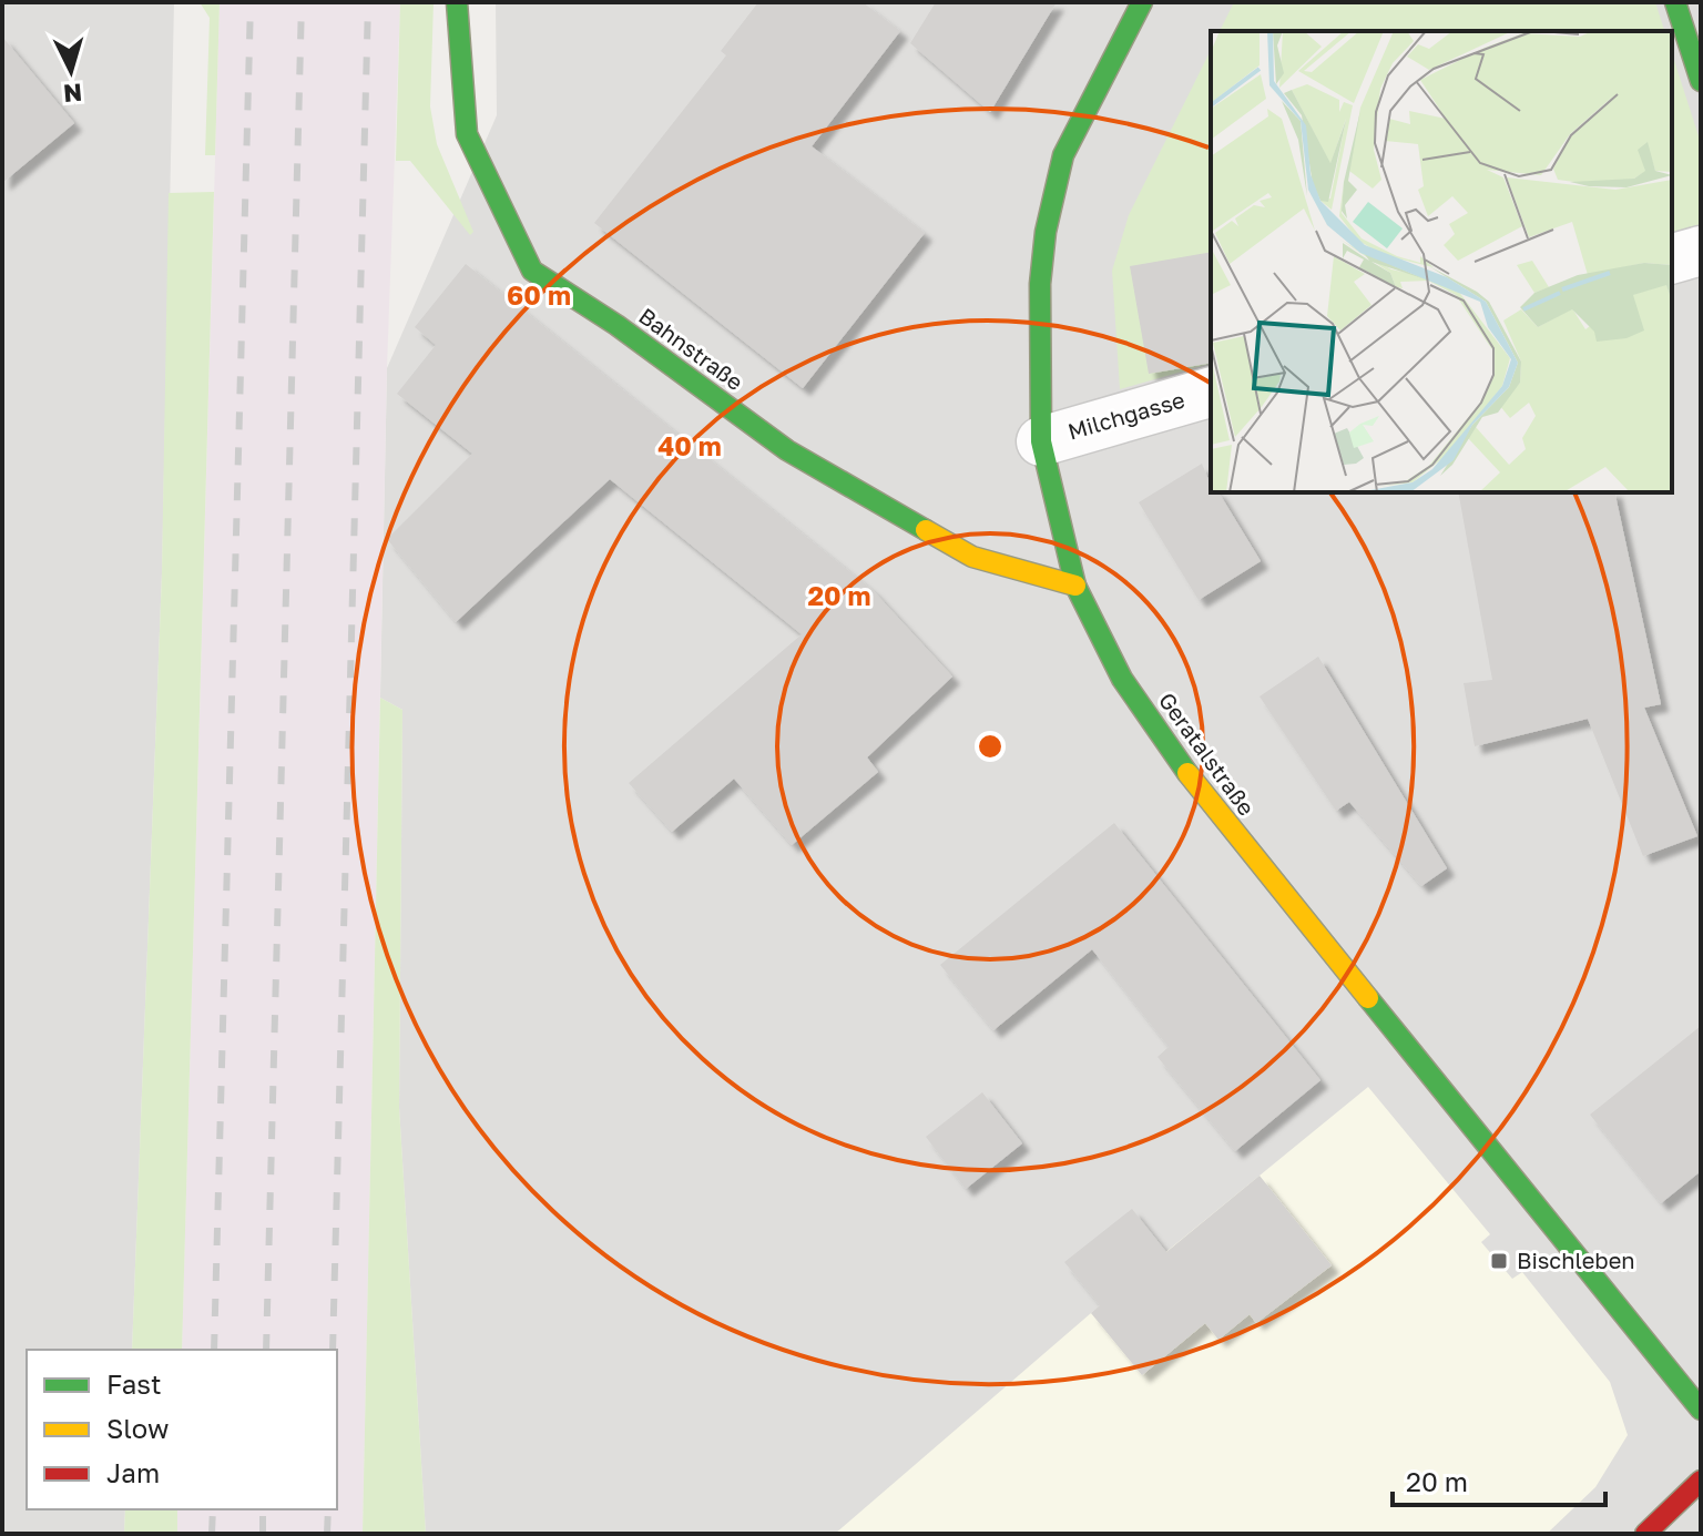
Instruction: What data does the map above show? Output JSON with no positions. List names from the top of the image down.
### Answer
{
  "streets": {
    "street": ["Bahnstraße", "Milchgasse", "Geratalstraße"]
  },
  "crossings": [
    ["Bahnstraße", "Geratalstraße"],
    ["Milchgasse", "Geratalstraße"]
  ],
  "places": {
    "transit": ["Bischleben"]
  },
  "legend": ["Fast", "Slow", "Jam"],
  "scale_bar": "20 m",
  "north": "bottom",
  "rings": ["60 m", "40 m", "20 m"]
}
